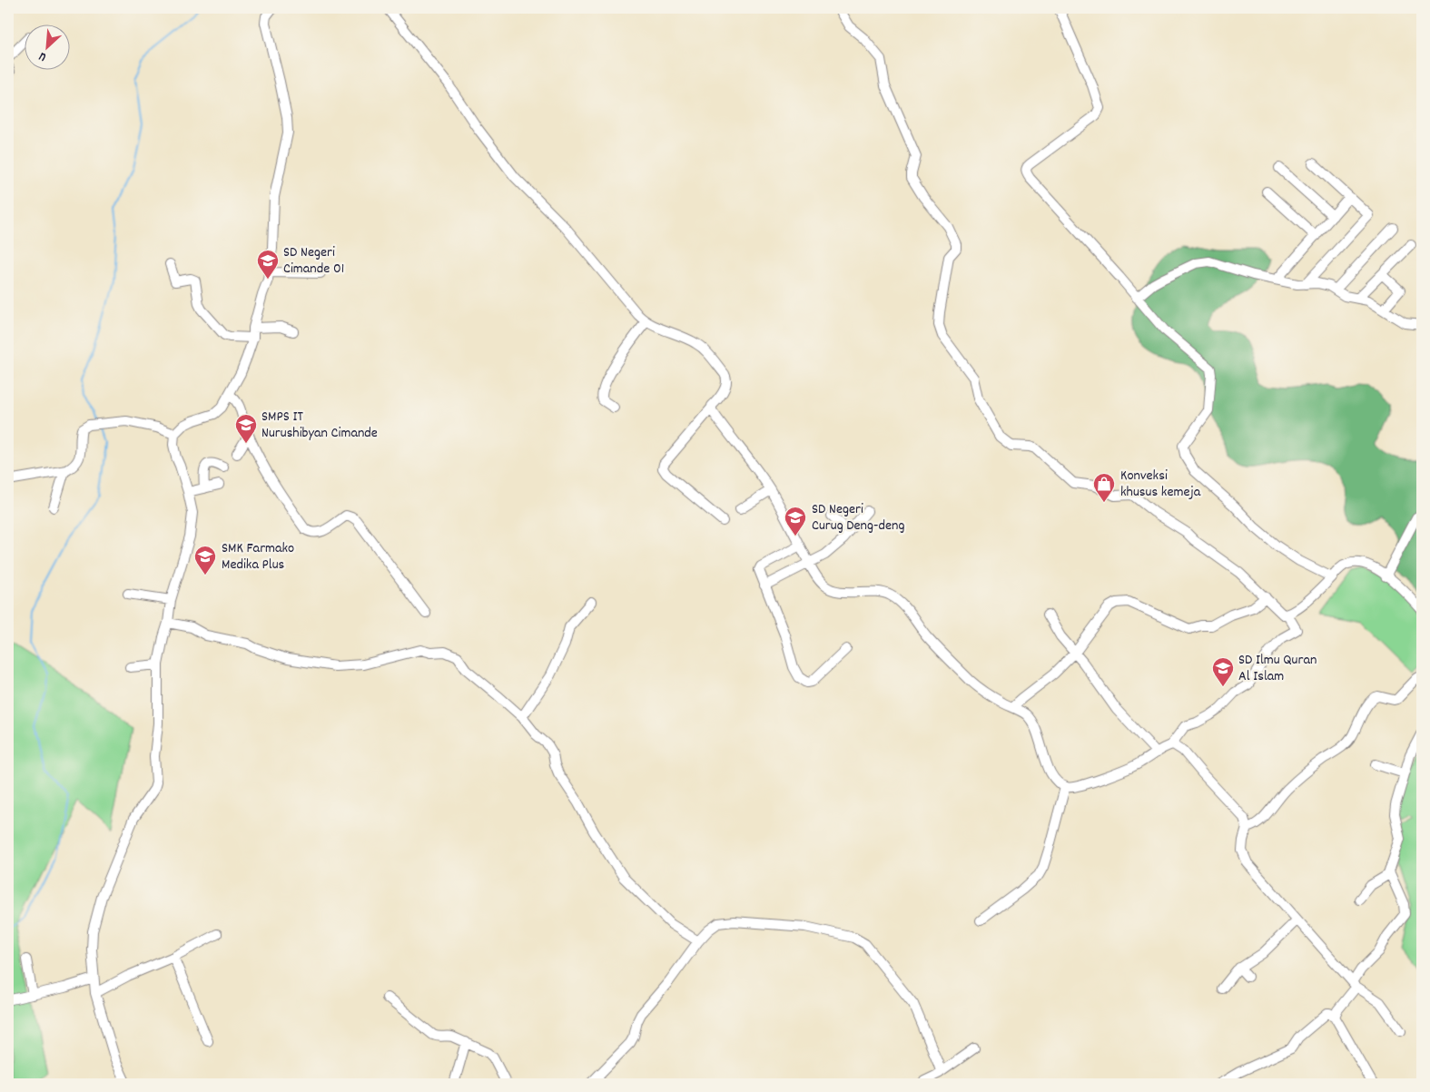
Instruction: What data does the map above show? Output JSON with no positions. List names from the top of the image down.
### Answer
{
  "places": {
    "school or university": [
      "SD Negeri Cimande 01",
      "SMPS IT Nurushibyan Cimande",
      "SD Negeri Curug Deng-deng",
      "SMK Farmako Medika Plus",
      "SD Ilmu Quran Al Islam"
    ],
    "shop": ["Konveksi khusus kemeja"]
  },
  "north": "bottom left"
}
